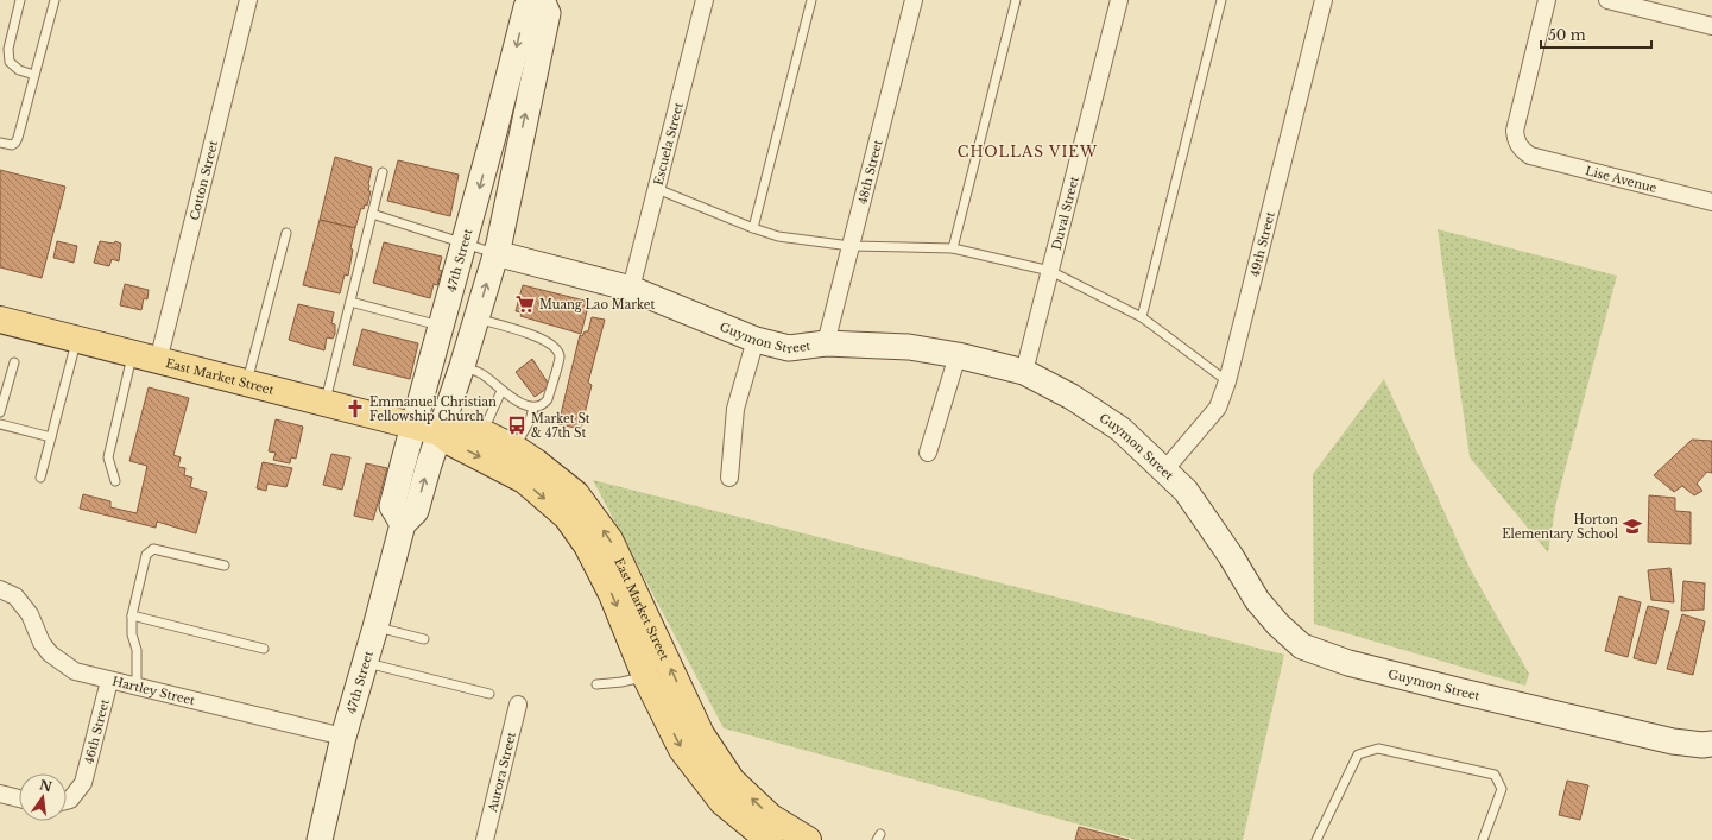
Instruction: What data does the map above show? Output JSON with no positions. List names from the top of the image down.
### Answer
{
  "streets": {
    "main road": ["47th Street", "Guymon Street", "East Market Street"],
    "street": [
      "Escuela Street",
      "48th Street",
      "Lise Avenue",
      "Cotton Street",
      "Duval Street",
      "49th Street",
      "Hartley Street",
      "46th Street",
      "Aurora Street"
    ]
  },
  "crossings": [
    ["Escuela Street", "Guymon Street"],
    ["48th Street", "Guymon Street"],
    ["Cotton Street", "East Market Street"],
    ["Duval Street", "Guymon Street"],
    ["49th Street", "Guymon Street"],
    ["47th Street", "Guymon Street"],
    ["47th Street", "East Market Street"],
    ["47th Street", "Hartley Street"],
    ["Hartley Street", "46th Street"]
  ],
  "districts": ["CHOLLAS VIEW"],
  "places": {
    "supermarket": ["Muang Lao Market"],
    "church": ["Emmanuel Christian Fellowship Church"],
    "bus stop": ["Market St & 47th St"],
    "school or university": ["Horton Elementary School"]
  },
  "scale_bar": "50 m",
  "north": "top"
}
